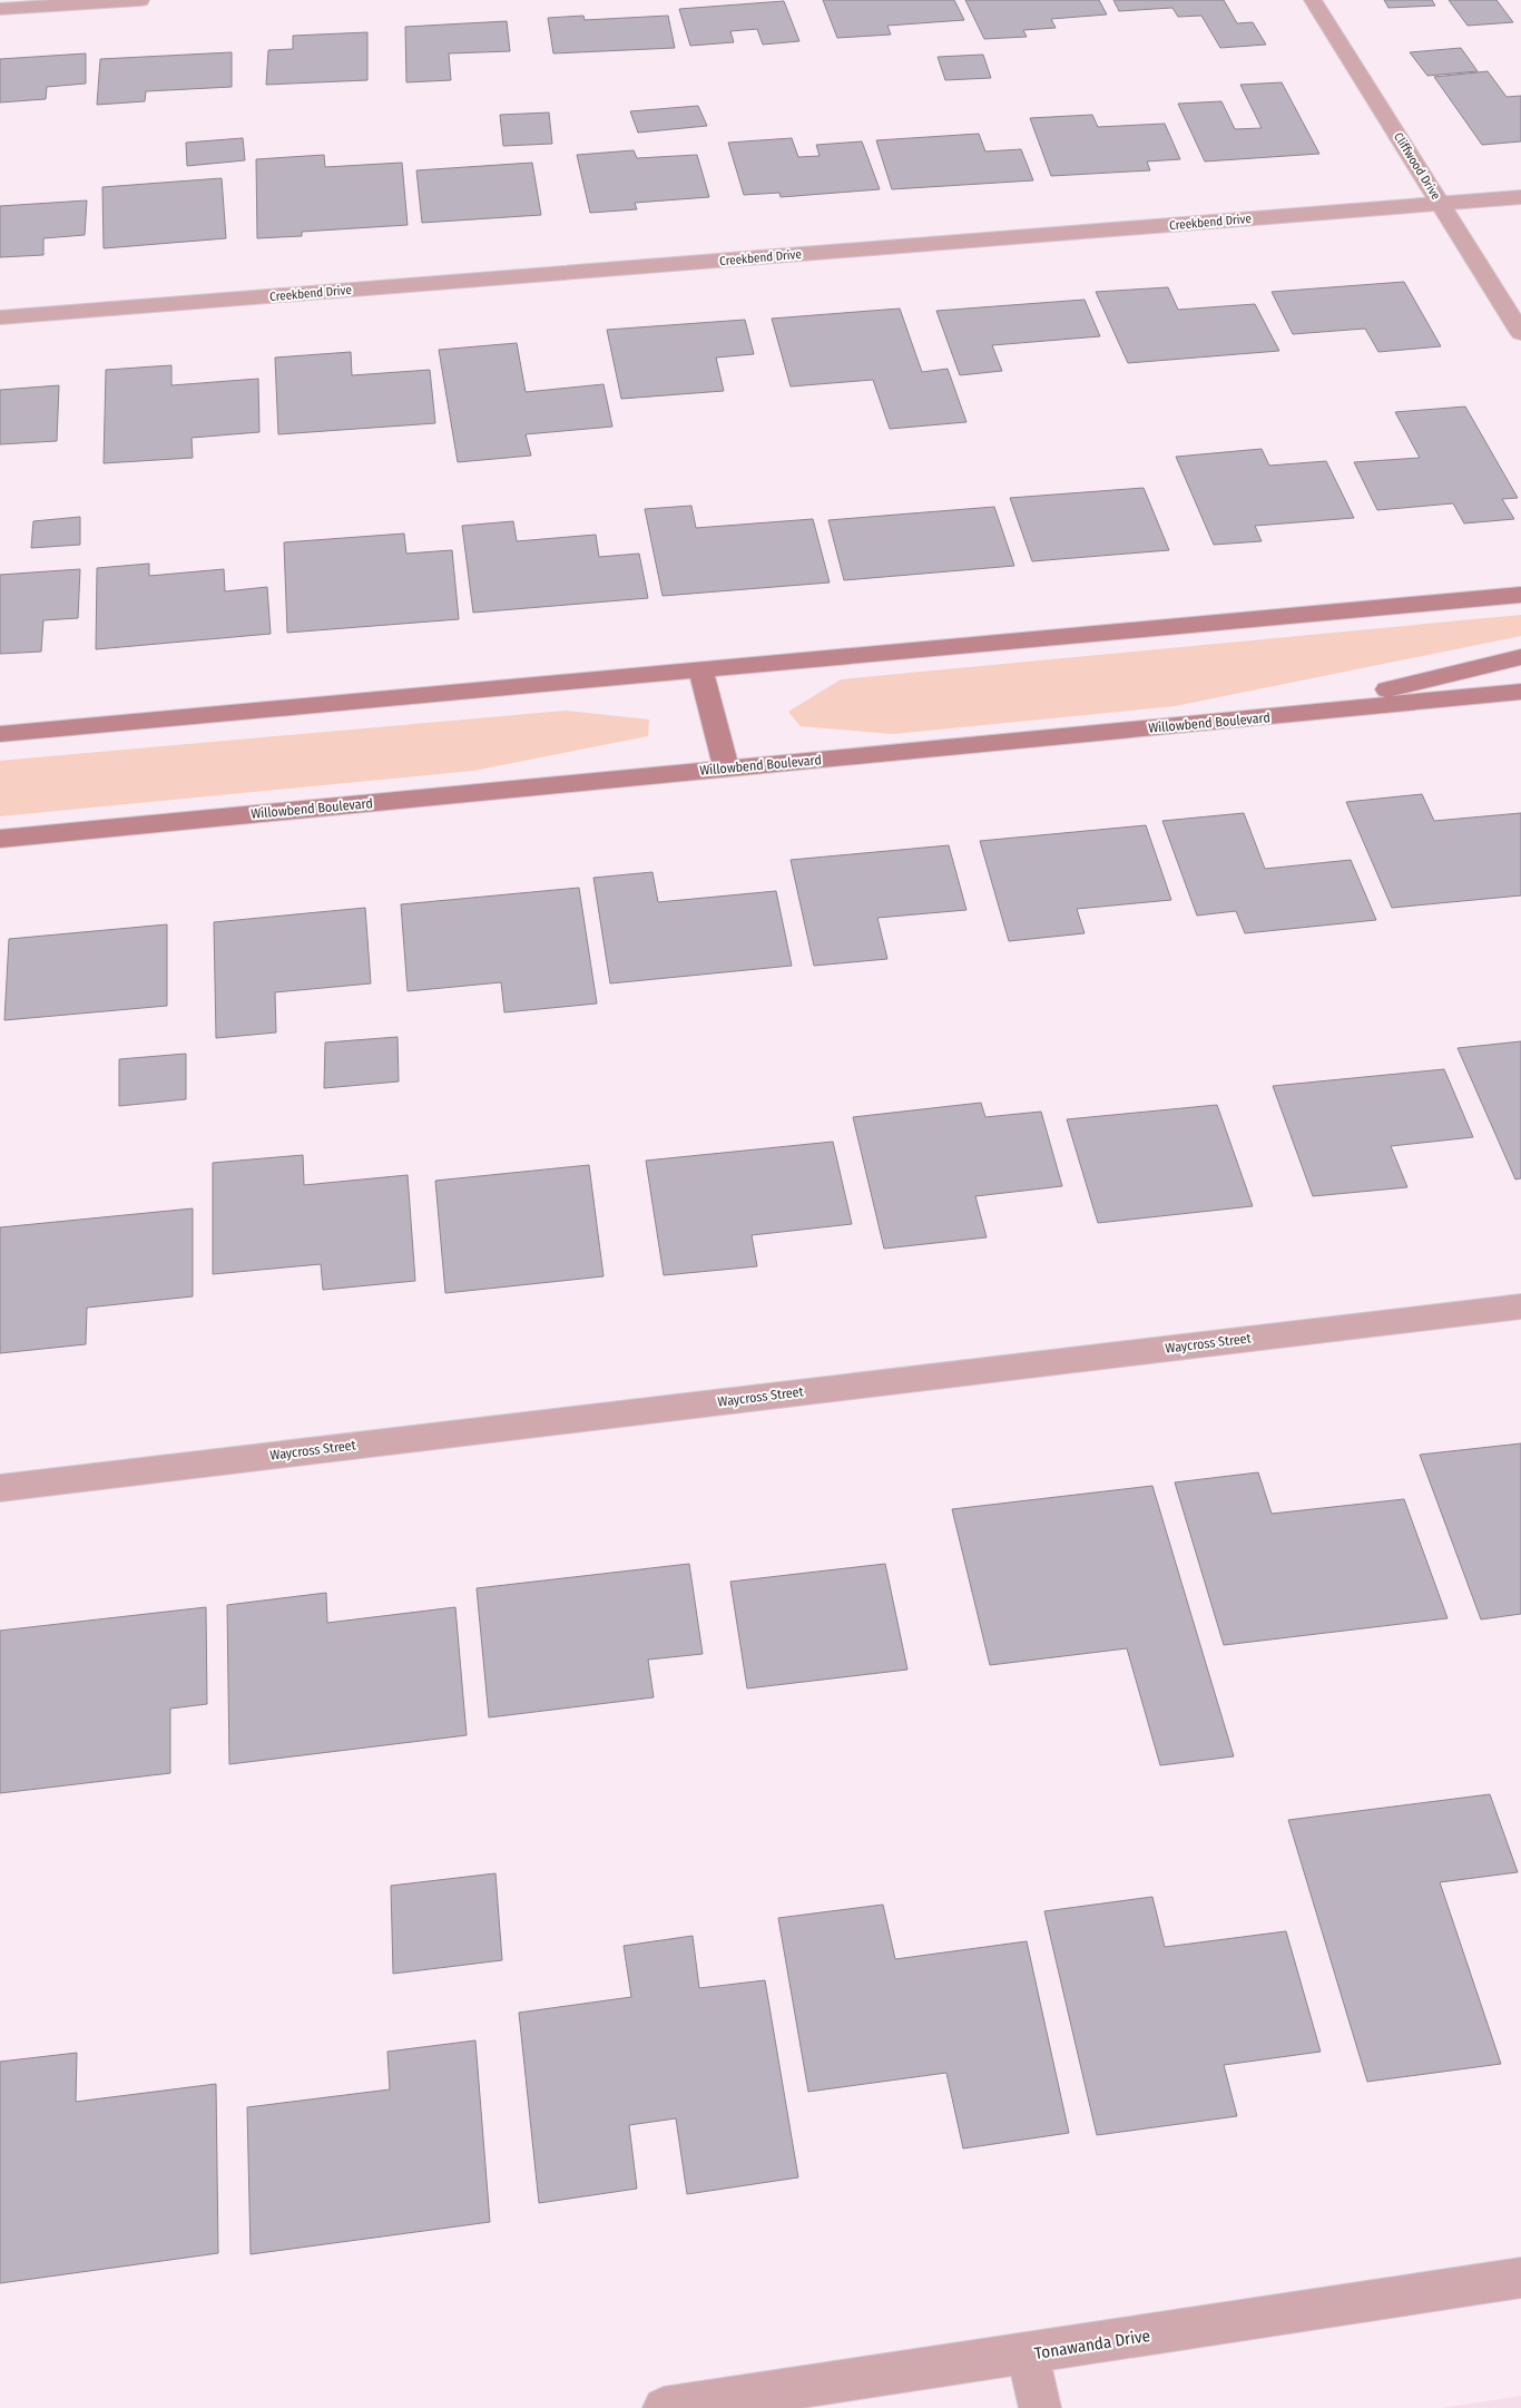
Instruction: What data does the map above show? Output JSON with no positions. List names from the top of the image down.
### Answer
{
  "streets": {
    "main road": ["Willowbend Boulevard"],
    "street": [
      "Cliffwood Drive",
      "Creekbend Drive",
      "Waycross Street",
      "Tonawanda Drive"
    ]
  },
  "crossings": [
    ["Cliffwood Drive", "Creekbend Drive"]
  ]
}
